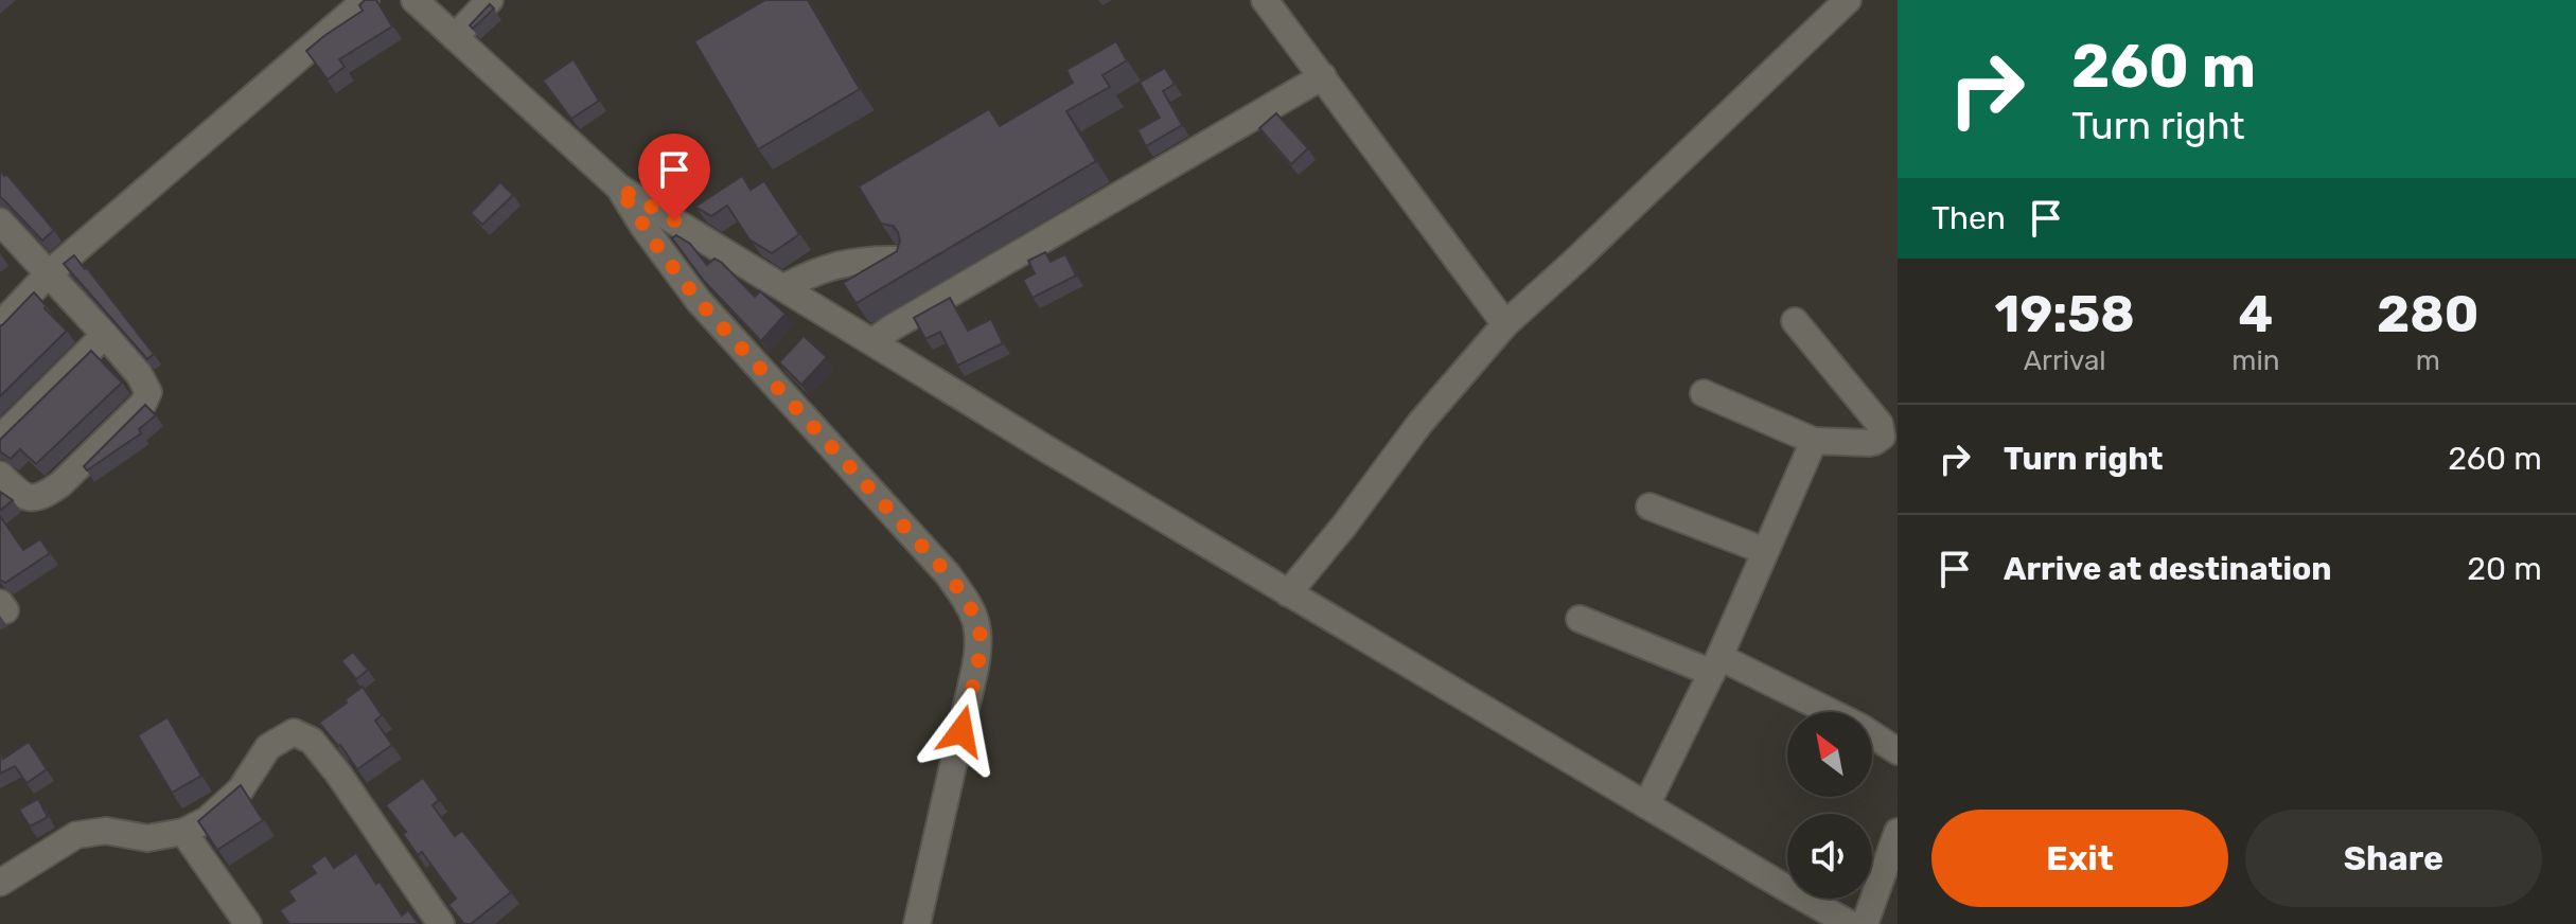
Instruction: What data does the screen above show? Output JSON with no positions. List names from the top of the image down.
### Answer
{
  "north": "top left",
  "page": {
    "turn": ["260 m", "Turn right"],
    "then": "Then",
    "eta": [
      "19:58",
      "Arrival",
      "4",
      "min",
      "280",
      "m"
    ],
    "list": [
      {
        "name": "Turn right",
        "value": "260 m"
      },
      {
        "name": "Arrive at destination",
        "value": "20 m"
      }
    ],
    "buttons": ["Exit", "Share"]
  }
}
